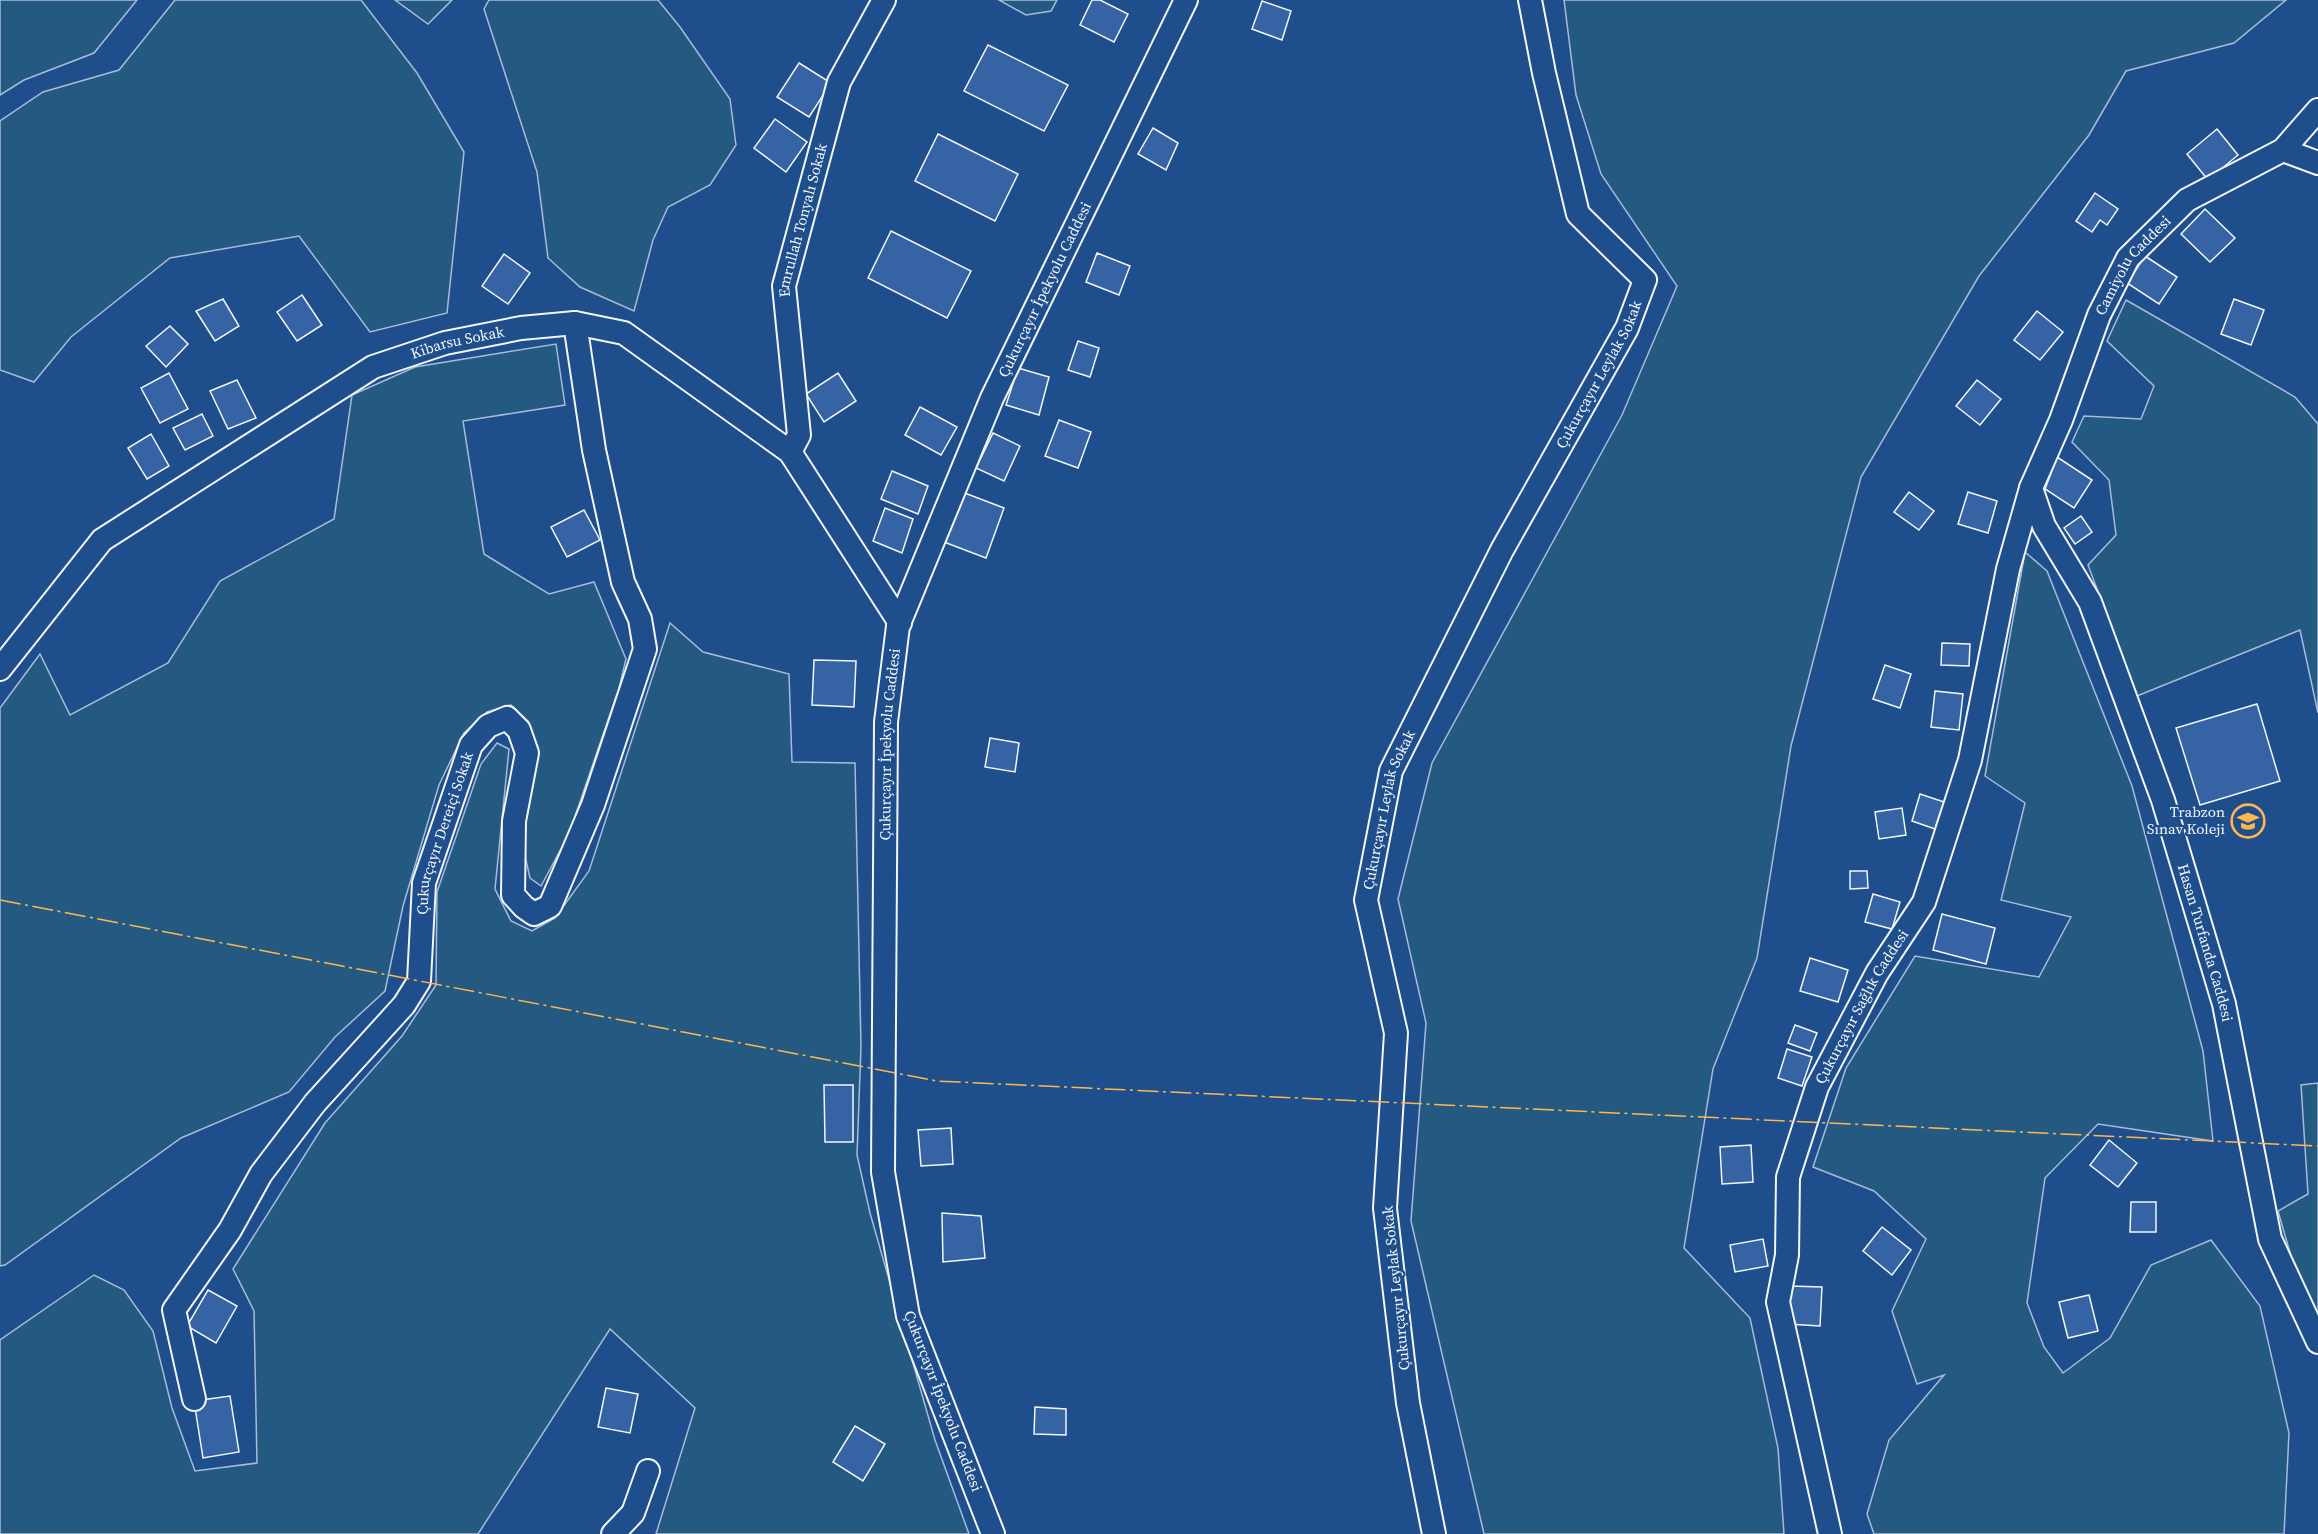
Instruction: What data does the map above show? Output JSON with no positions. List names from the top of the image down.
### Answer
{
  "streets": {
    "street": [
      "Emrullah Tonyalı Sokak",
      "Camiyolu Caddesi",
      "Çukurçayır İpekyolu Caddesi",
      "Kibarsu Sokak",
      "Çukurçayır Leylak Sokak",
      "Çukurçayır Dereiçi Sokak",
      "Hasan Turfanda Caddesi",
      "Çukurçayır Sağlık Caddesi"
    ]
  },
  "crossings": [
    ["Emrullah Tonyalı Sokak", "Kibarsu Sokak"],
    ["Camiyolu Caddesi", "Hasan Turfanda Caddesi"],
    ["Camiyolu Caddesi", "Çukurçayır Sağlık Caddesi"],
    ["Çukurçayır İpekyolu Caddesi", "Kibarsu Sokak"],
    ["Kibarsu Sokak", "Çukurçayır Dereiçi Sokak"],
    ["Hasan Turfanda Caddesi", "Çukurçayır Sağlık Caddesi"]
  ],
  "places": {
    "school or university": ["Trabzon Sınav Koleji"]
  }
}
